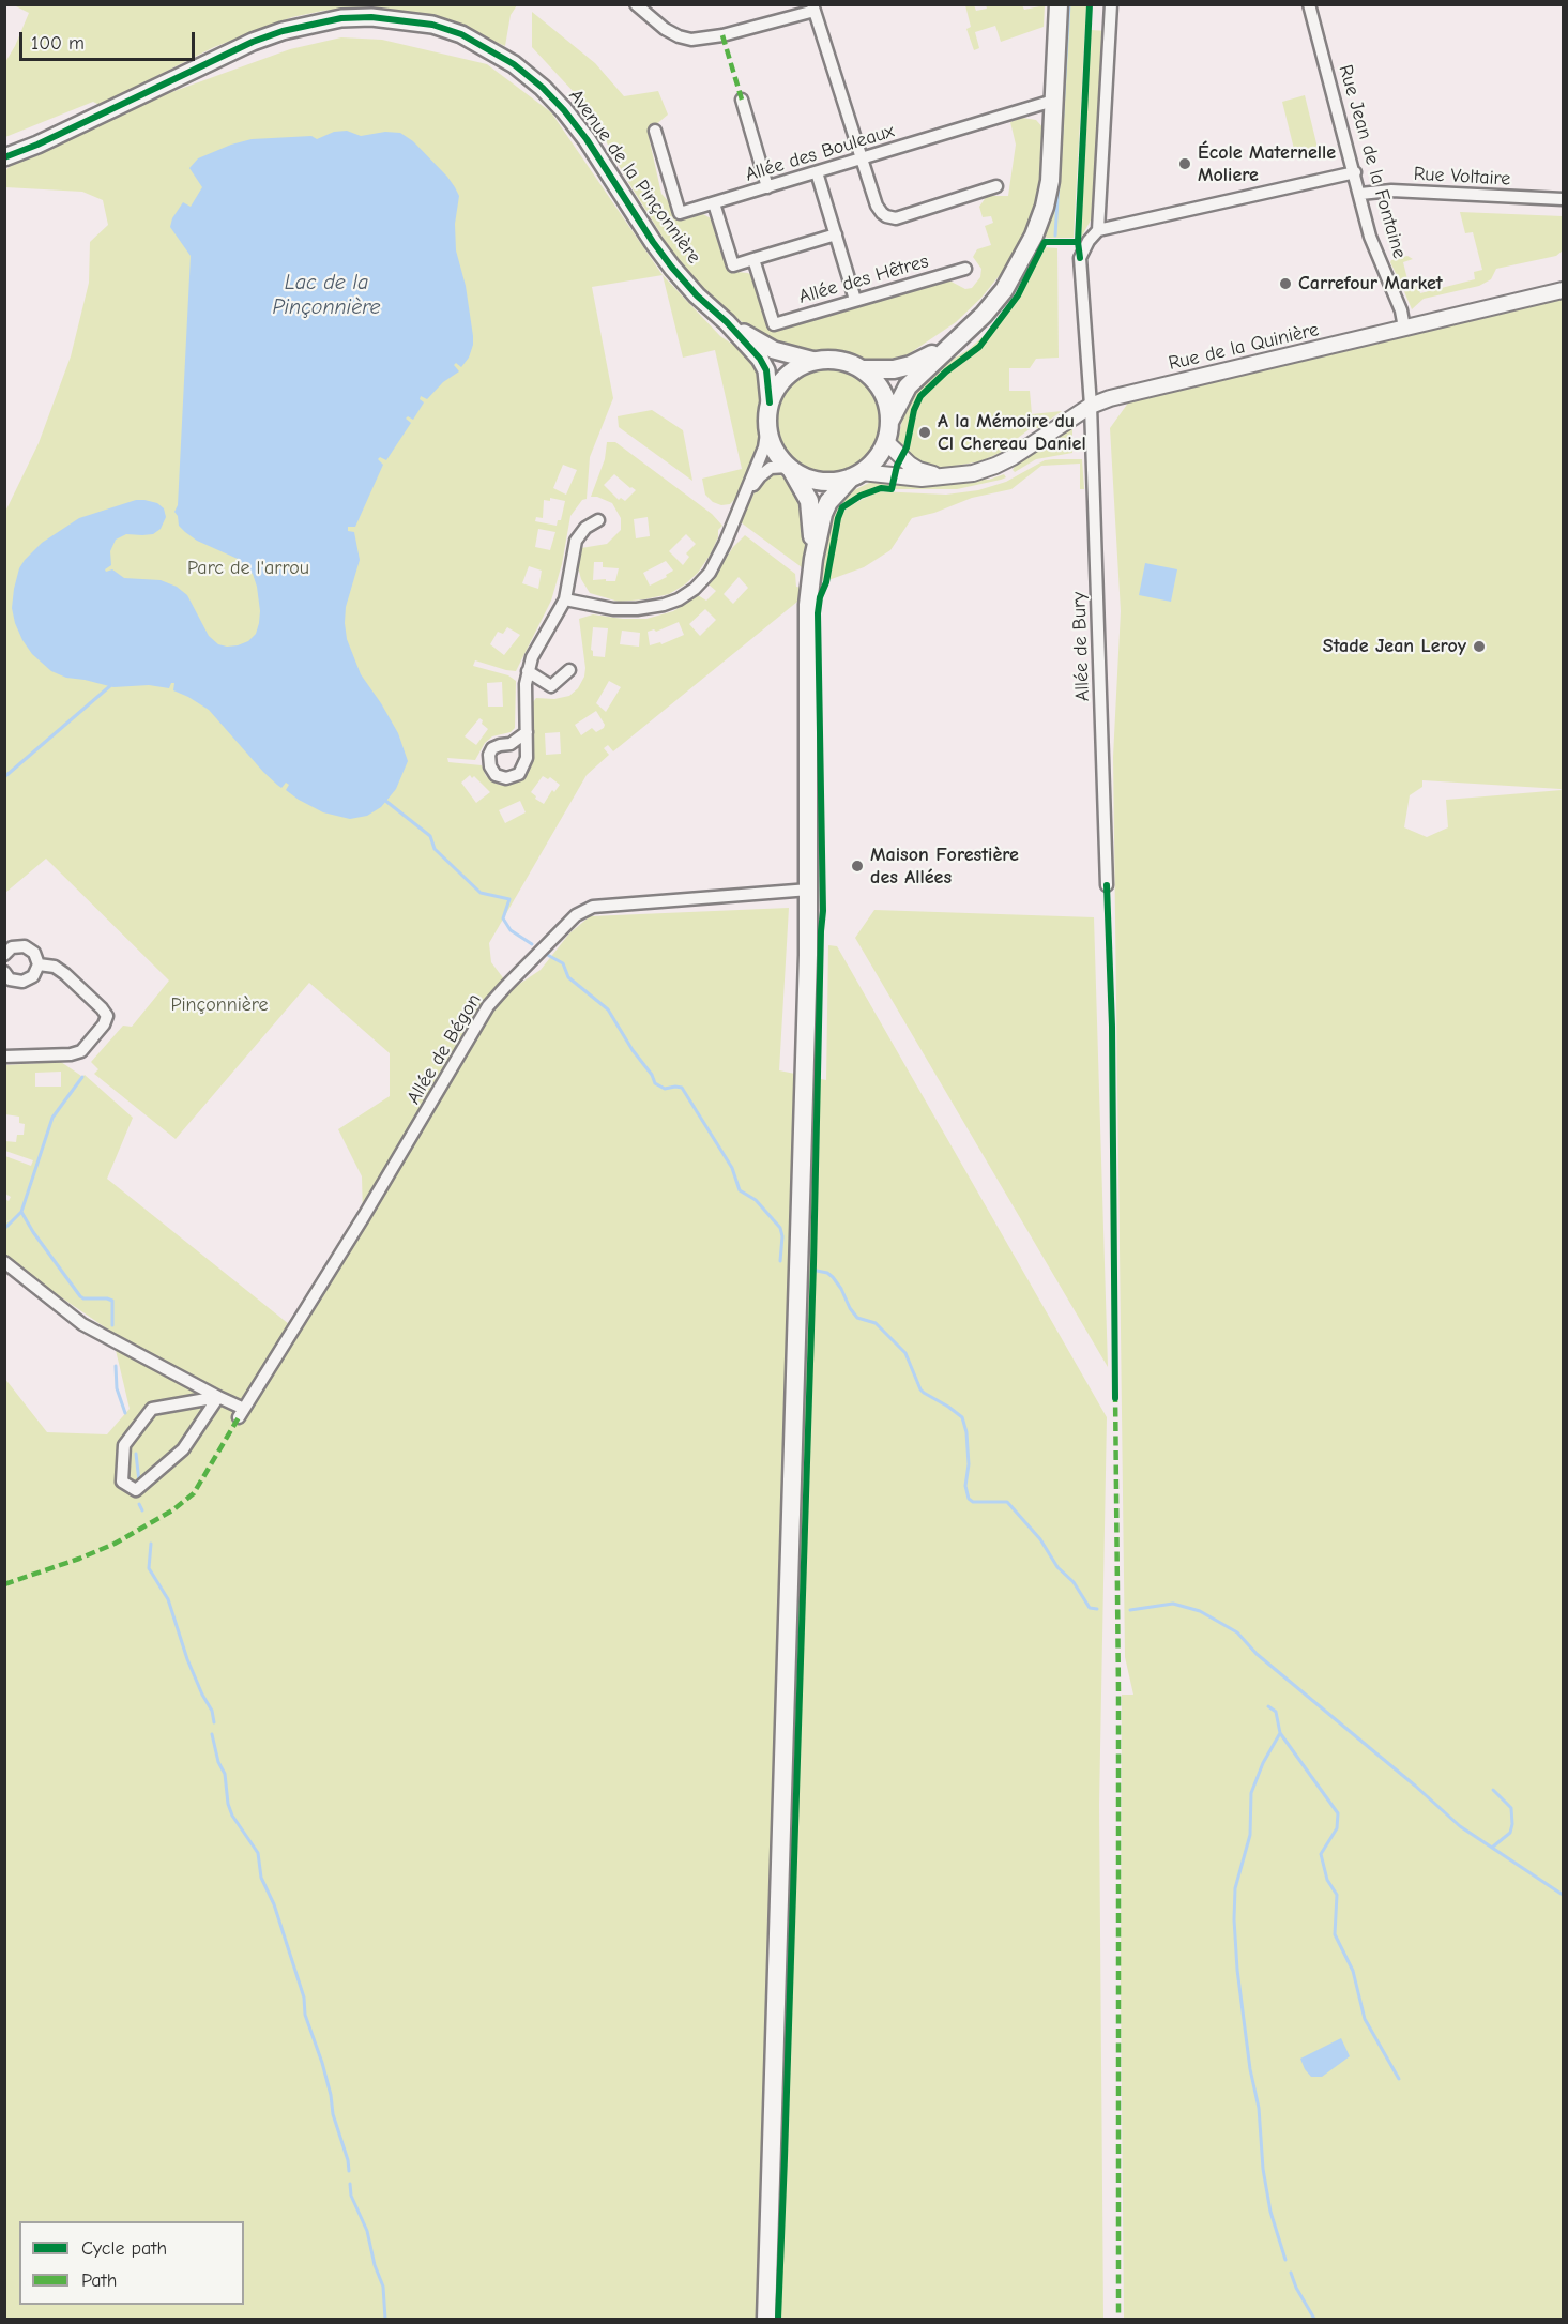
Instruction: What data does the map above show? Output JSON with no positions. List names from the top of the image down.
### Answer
{
  "streets": {
    "main road": ["Avenue de la Pinçonnière"],
    "street": [
      "Allée des Bouleaux",
      "Rue Jean de la Fontaine",
      "Rue Voltaire",
      "Allée des Hêtres",
      "Rue de la Quinière",
      "Allée de Bury",
      "Allée de Bégon"
    ]
  },
  "crossings": [
    ["Rue Jean de la Fontaine", "Rue Voltaire"],
    ["Rue Jean de la Fontaine", "Rue de la Quinière"],
    ["Avenue de la Pinçonnière", "Rue de la Quinière"],
    ["Rue de la Quinière", "Allée de Bury"]
  ],
  "water": ["Lac de la Pinçonnière"],
  "parks": ["Parc de l'arrou", "Pinçonnière"],
  "places": [
    "École Maternelle Moliere",
    "Carrefour Market",
    "A la Mémoire du Cl Chereau Daniel",
    "Stade Jean Leroy",
    "Maison Forestière des Allées"
  ],
  "legend": ["Cycle path", "Path"],
  "scale_bar": "100 m"
}
